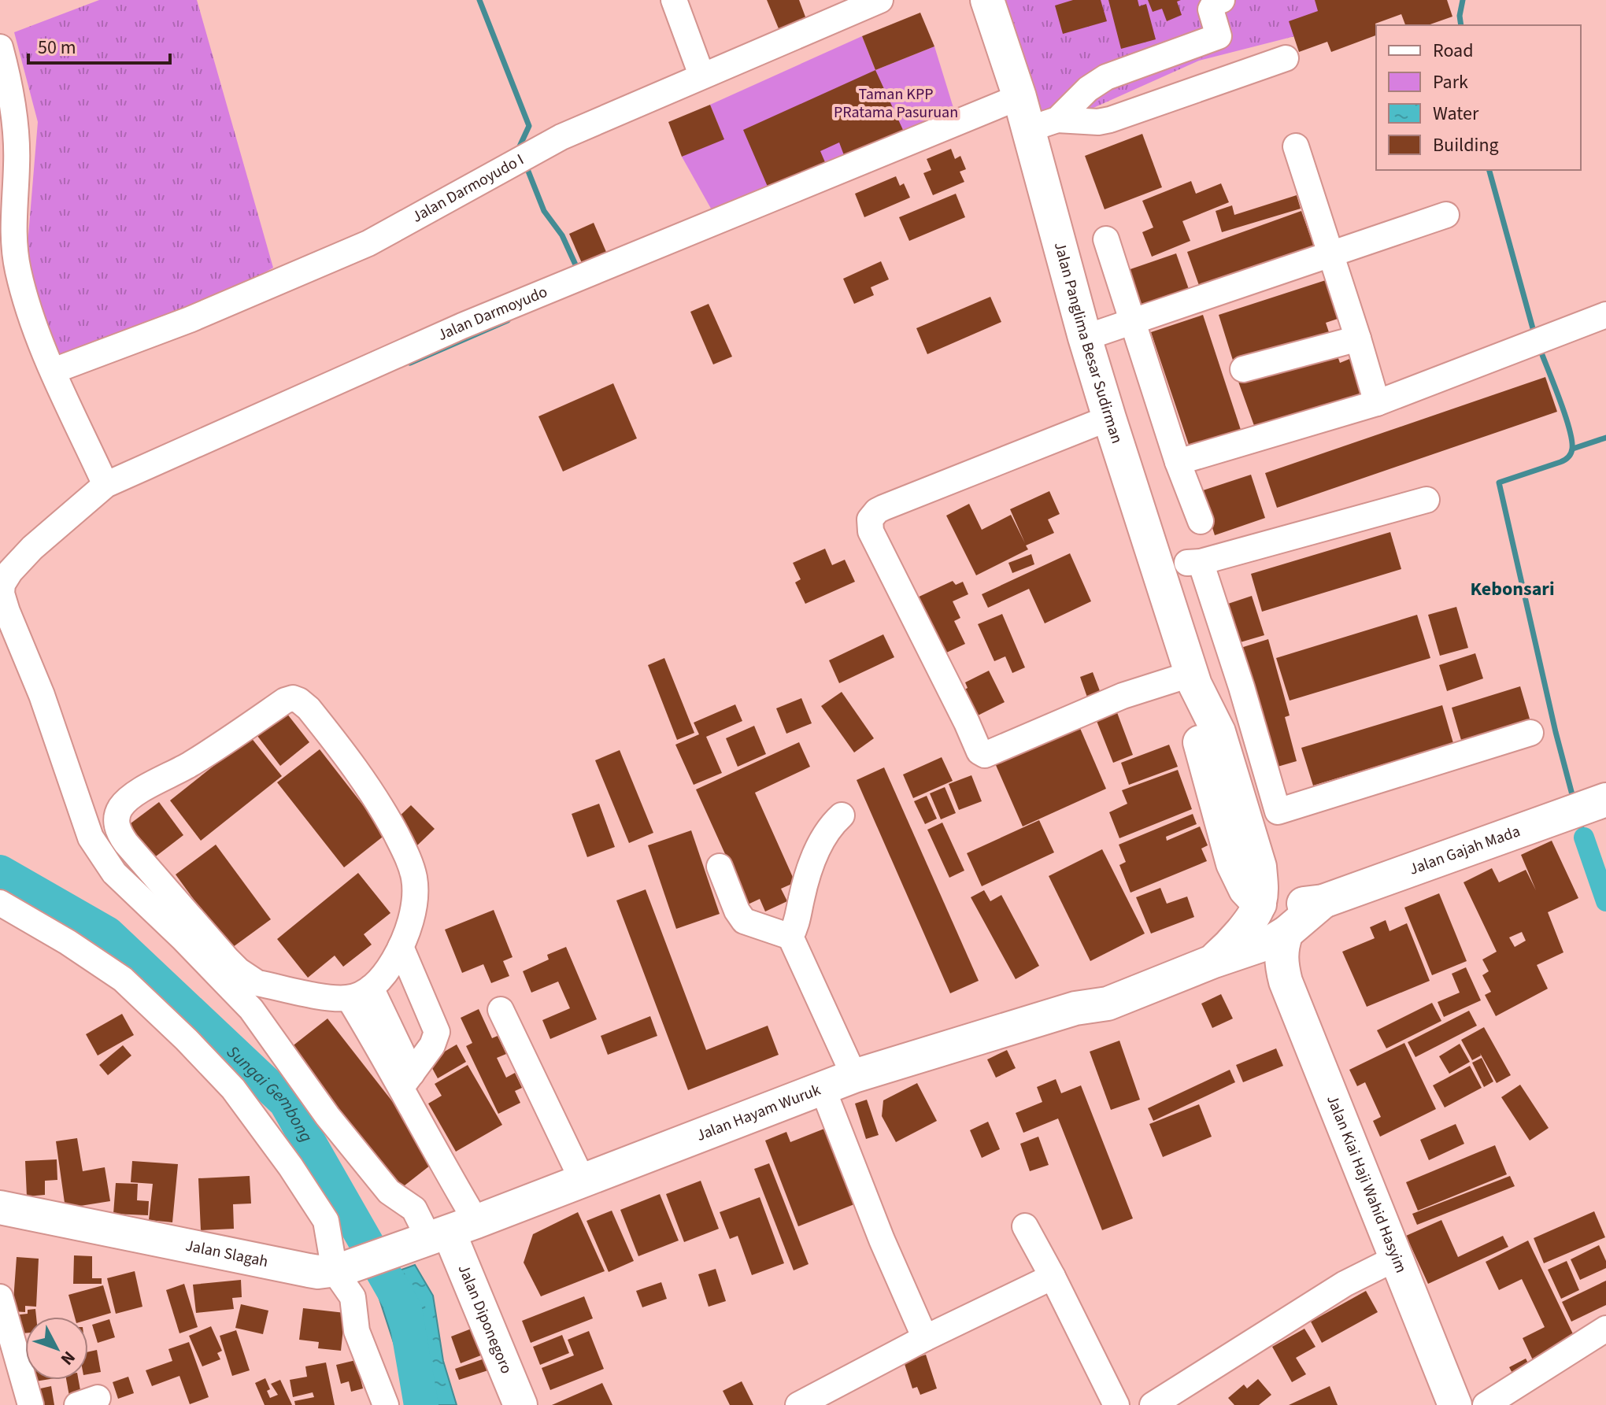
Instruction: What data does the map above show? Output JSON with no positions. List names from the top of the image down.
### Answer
{
  "streets": {
    "main road": [
      "Jalan Panglima Besar Sudirman",
      "Jalan Gajah Mada",
      "Jalan Hayam Wuruk",
      "Jalan Kiai Haji Wahid Hasyim",
      "Jalan Slagah",
      "Jalan Diponegoro"
    ],
    "street": ["Jalan Darmoyudo I", "Jalan Darmoyudo"]
  },
  "crossings": [
    ["Jalan Darmoyudo", "Jalan Panglima Besar Sudirman"],
    ["Jalan Darmoyudo", "Jalan Hayam Wuruk"],
    ["Jalan Darmoyudo", "Jalan Slagah"],
    ["Jalan Darmoyudo", "Jalan Diponegoro"],
    ["Jalan Panglima Besar Sudirman", "Jalan Hayam Wuruk"],
    ["Jalan Panglima Besar Sudirman", "Jalan Kiai Haji Wahid Hasyim"],
    ["Jalan Gajah Mada", "Jalan Hayam Wuruk"],
    ["Jalan Hayam Wuruk", "Jalan Kiai Haji Wahid Hasyim"],
    ["Jalan Hayam Wuruk", "Jalan Slagah"],
    ["Jalan Hayam Wuruk", "Jalan Diponegoro"],
    ["Jalan Slagah", "Jalan Diponegoro"]
  ],
  "districts": ["Kebonsari"],
  "water": ["Sungai Gembong"],
  "parks": ["Taman KPP PRatama Pasuruan"],
  "legend": [
    "Road",
    "Park",
    "Water",
    "Building"
  ],
  "scale_bar": "50 m",
  "north": "bottom right"
}
